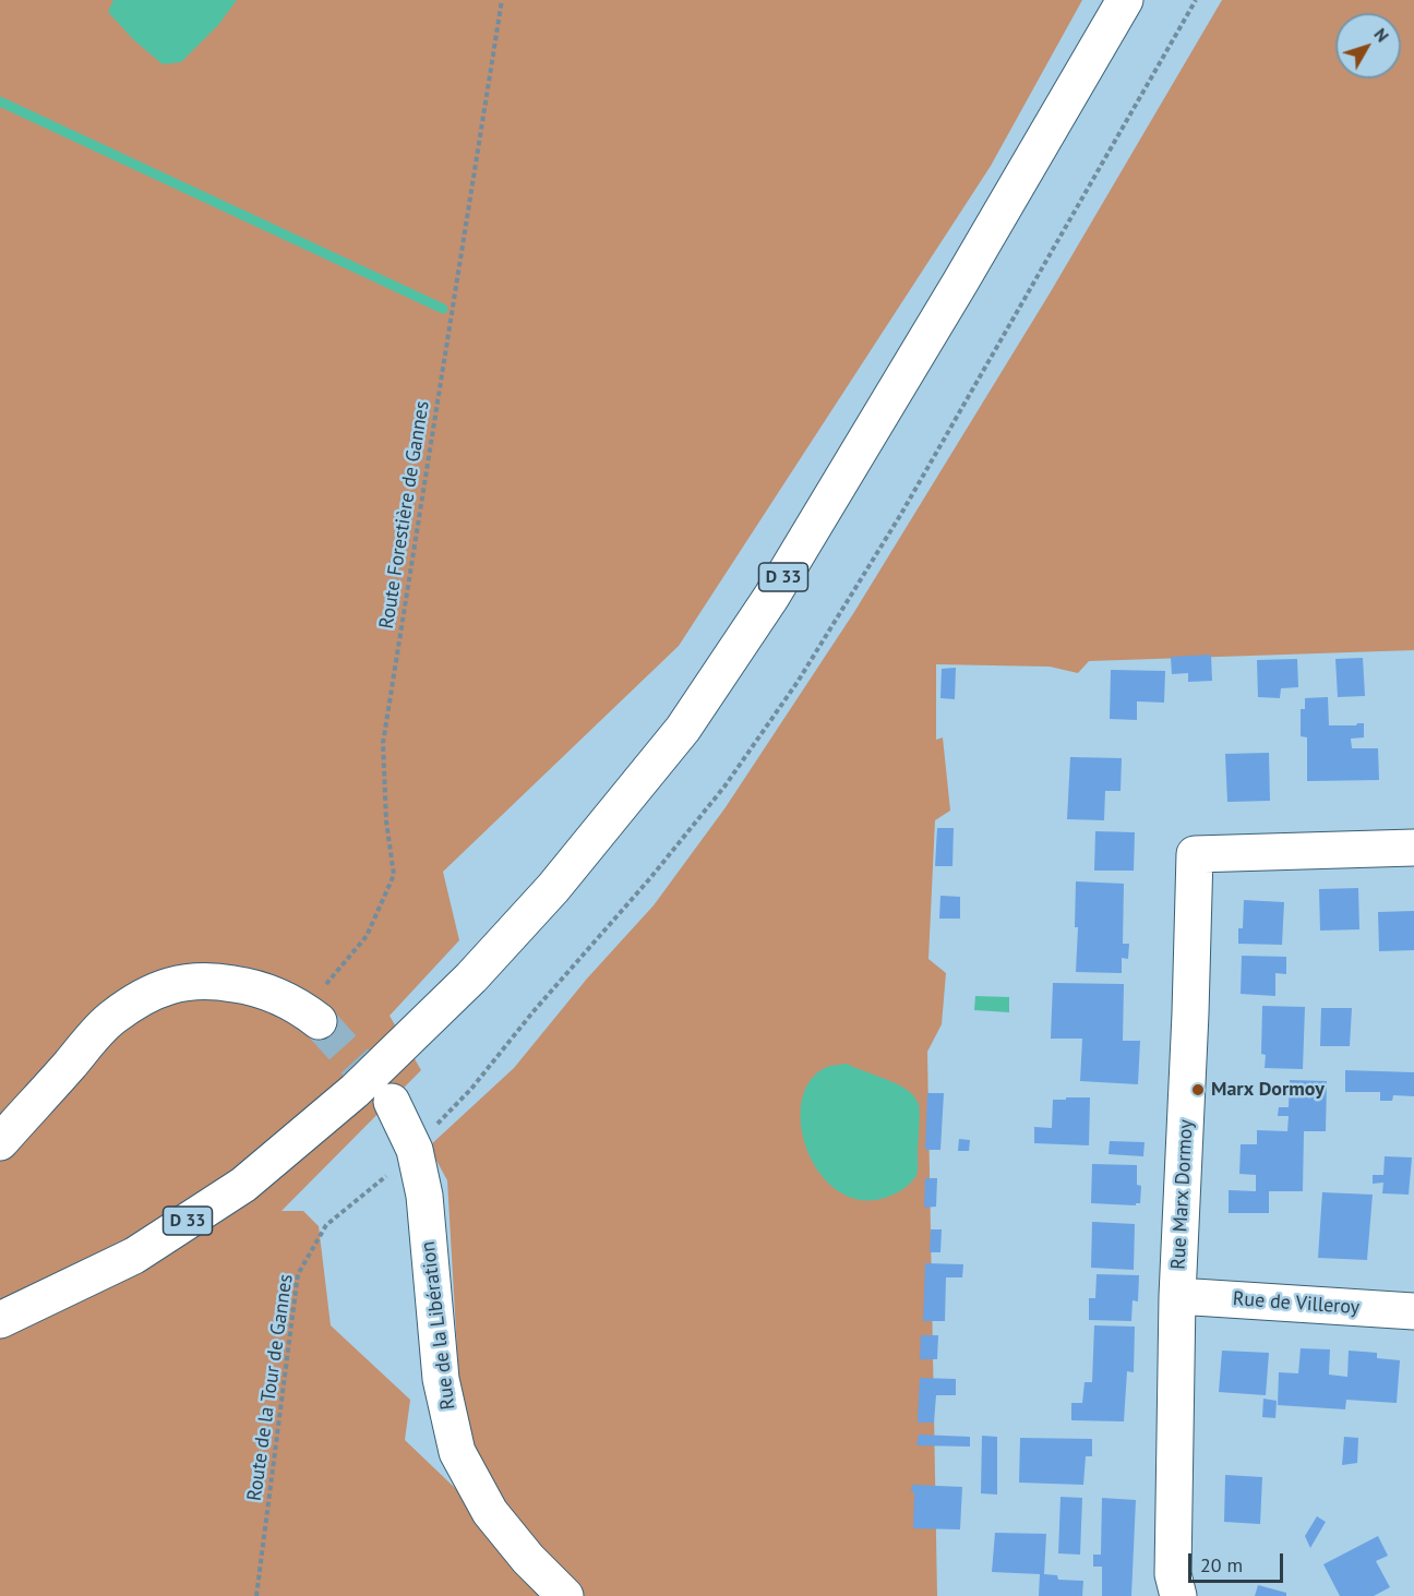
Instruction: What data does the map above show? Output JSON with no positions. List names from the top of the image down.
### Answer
{
  "streets": {
    "main road": [
      "D 33",
      "Rue Marx Dormoy",
      "Rue de Villeroy",
      "Rue de la Libération"
    ],
    "path": ["Route Forestière de Gannes", "Route de la Tour de Gannes"]
  },
  "crossings": [
    ["Rue Marx Dormoy", "Rue de Villeroy"],
    ["Rue de la Libération", "Route de la Tour de Gannes"]
  ],
  "places": ["Marx Dormoy"],
  "scale_bar": "20 m",
  "north": "top right"
}
